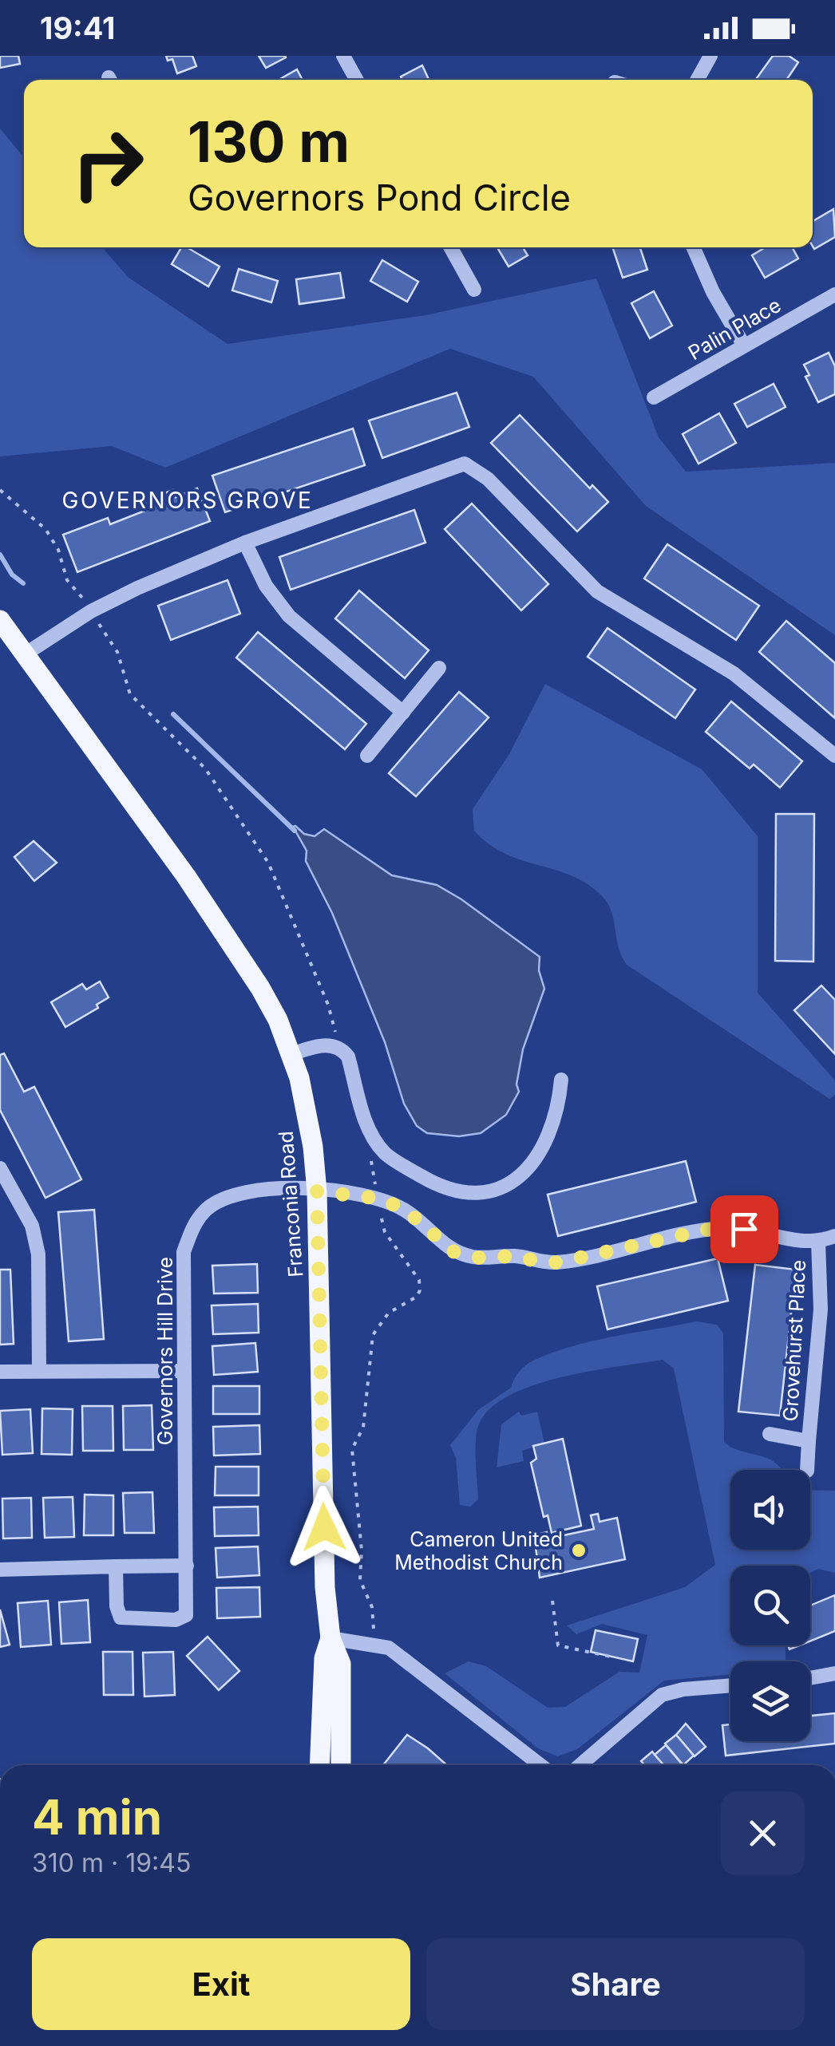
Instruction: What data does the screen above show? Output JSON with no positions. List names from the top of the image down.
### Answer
{
  "streets": {
    "main road": ["Franconia Road"],
    "street": ["Palin Place", "Grovehurst Place", "Governors Hill Drive"]
  },
  "crossings": [
    ["Franconia Road", "Governors Hill Drive"],
    ["Grovehurst Place", "Governors Hill Drive"]
  ],
  "districts": ["GOVERNORS GROVE"],
  "places": ["Cameron United Methodist Church"],
  "page": {
    "status": "19:41",
    "turn": ["130 m", "Governors Pond Circle"],
    "heading": ["4 min", "310 m · 19:45"],
    "buttons": ["Exit", "Share"]
  }
}
